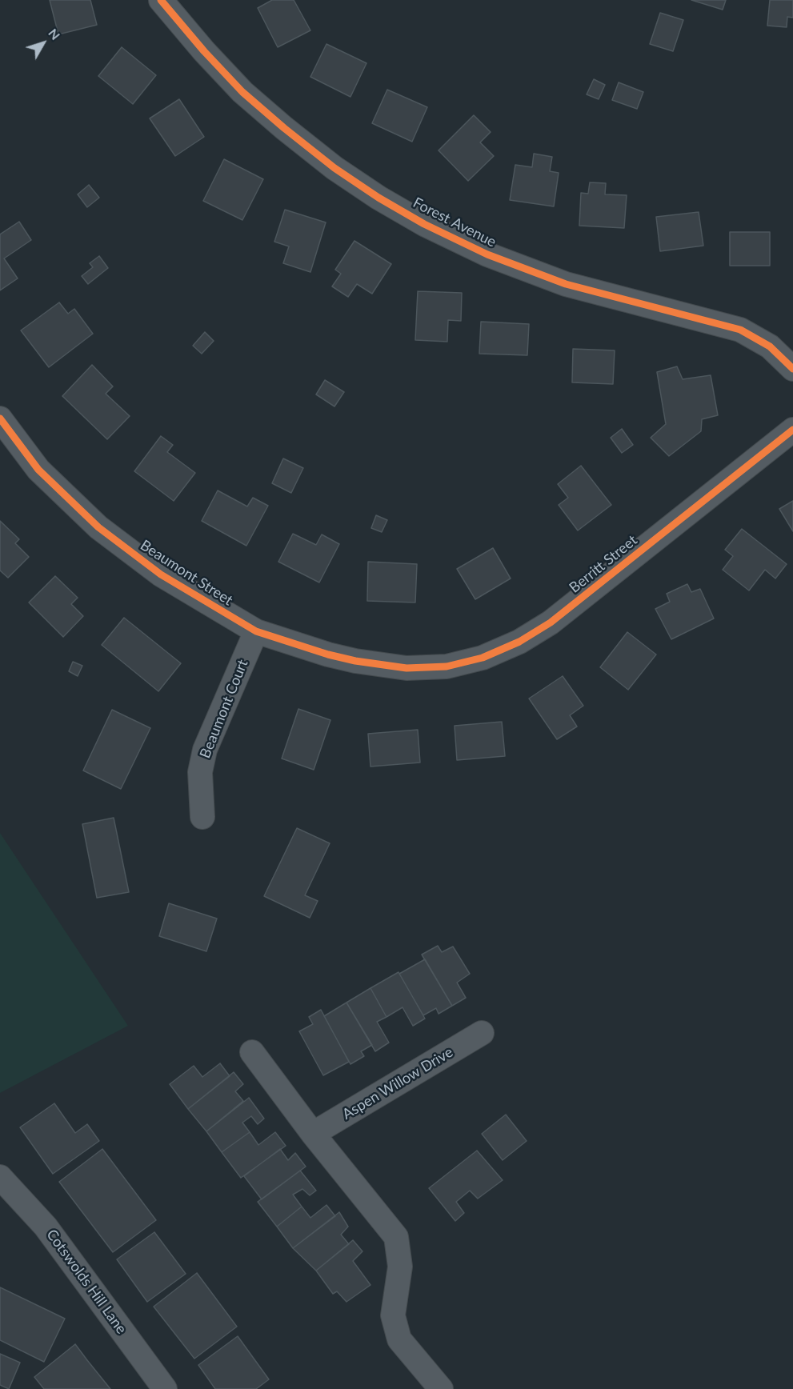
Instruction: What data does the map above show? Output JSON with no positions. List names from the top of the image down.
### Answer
{
  "streets": {
    "street": [
      "Forest Avenue",
      "Berritt Street",
      "Beaumont Street",
      "Beaumont Court",
      "Aspen Willow Drive",
      "Cotswolds Hill Lane"
    ]
  },
  "crossings": [
    ["Berritt Street", "Beaumont Street"],
    ["Beaumont Street", "Beaumont Court"]
  ],
  "north": "top right"
}
